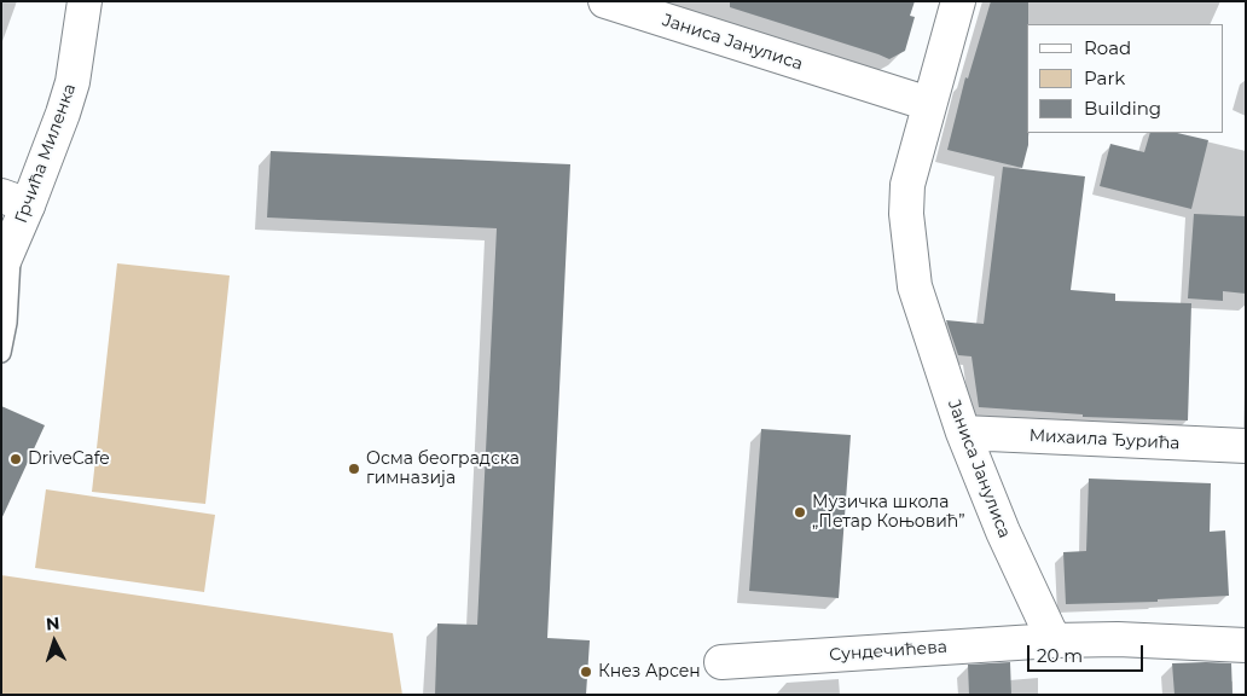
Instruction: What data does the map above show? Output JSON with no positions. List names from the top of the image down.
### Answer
{
  "streets": {
    "street": [
      "Јаниса Јанулиса",
      "Грчића Миленка",
      "Михаила Ђурића",
      "Сундечићева"
    ]
  },
  "crossings": [
    ["Јаниса Јанулиса", "Михаила Ђурића"],
    ["Јаниса Јанулиса", "Сундечићева"]
  ],
  "places": [
    "DriveCafe",
    "Осма београдска гимназија",
    "Музичка школа „Петар Коњовић”",
    "Кнез Арсен"
  ],
  "legend": ["Road", "Park", "Building"],
  "scale_bar": "20 m",
  "north": "top"
}
